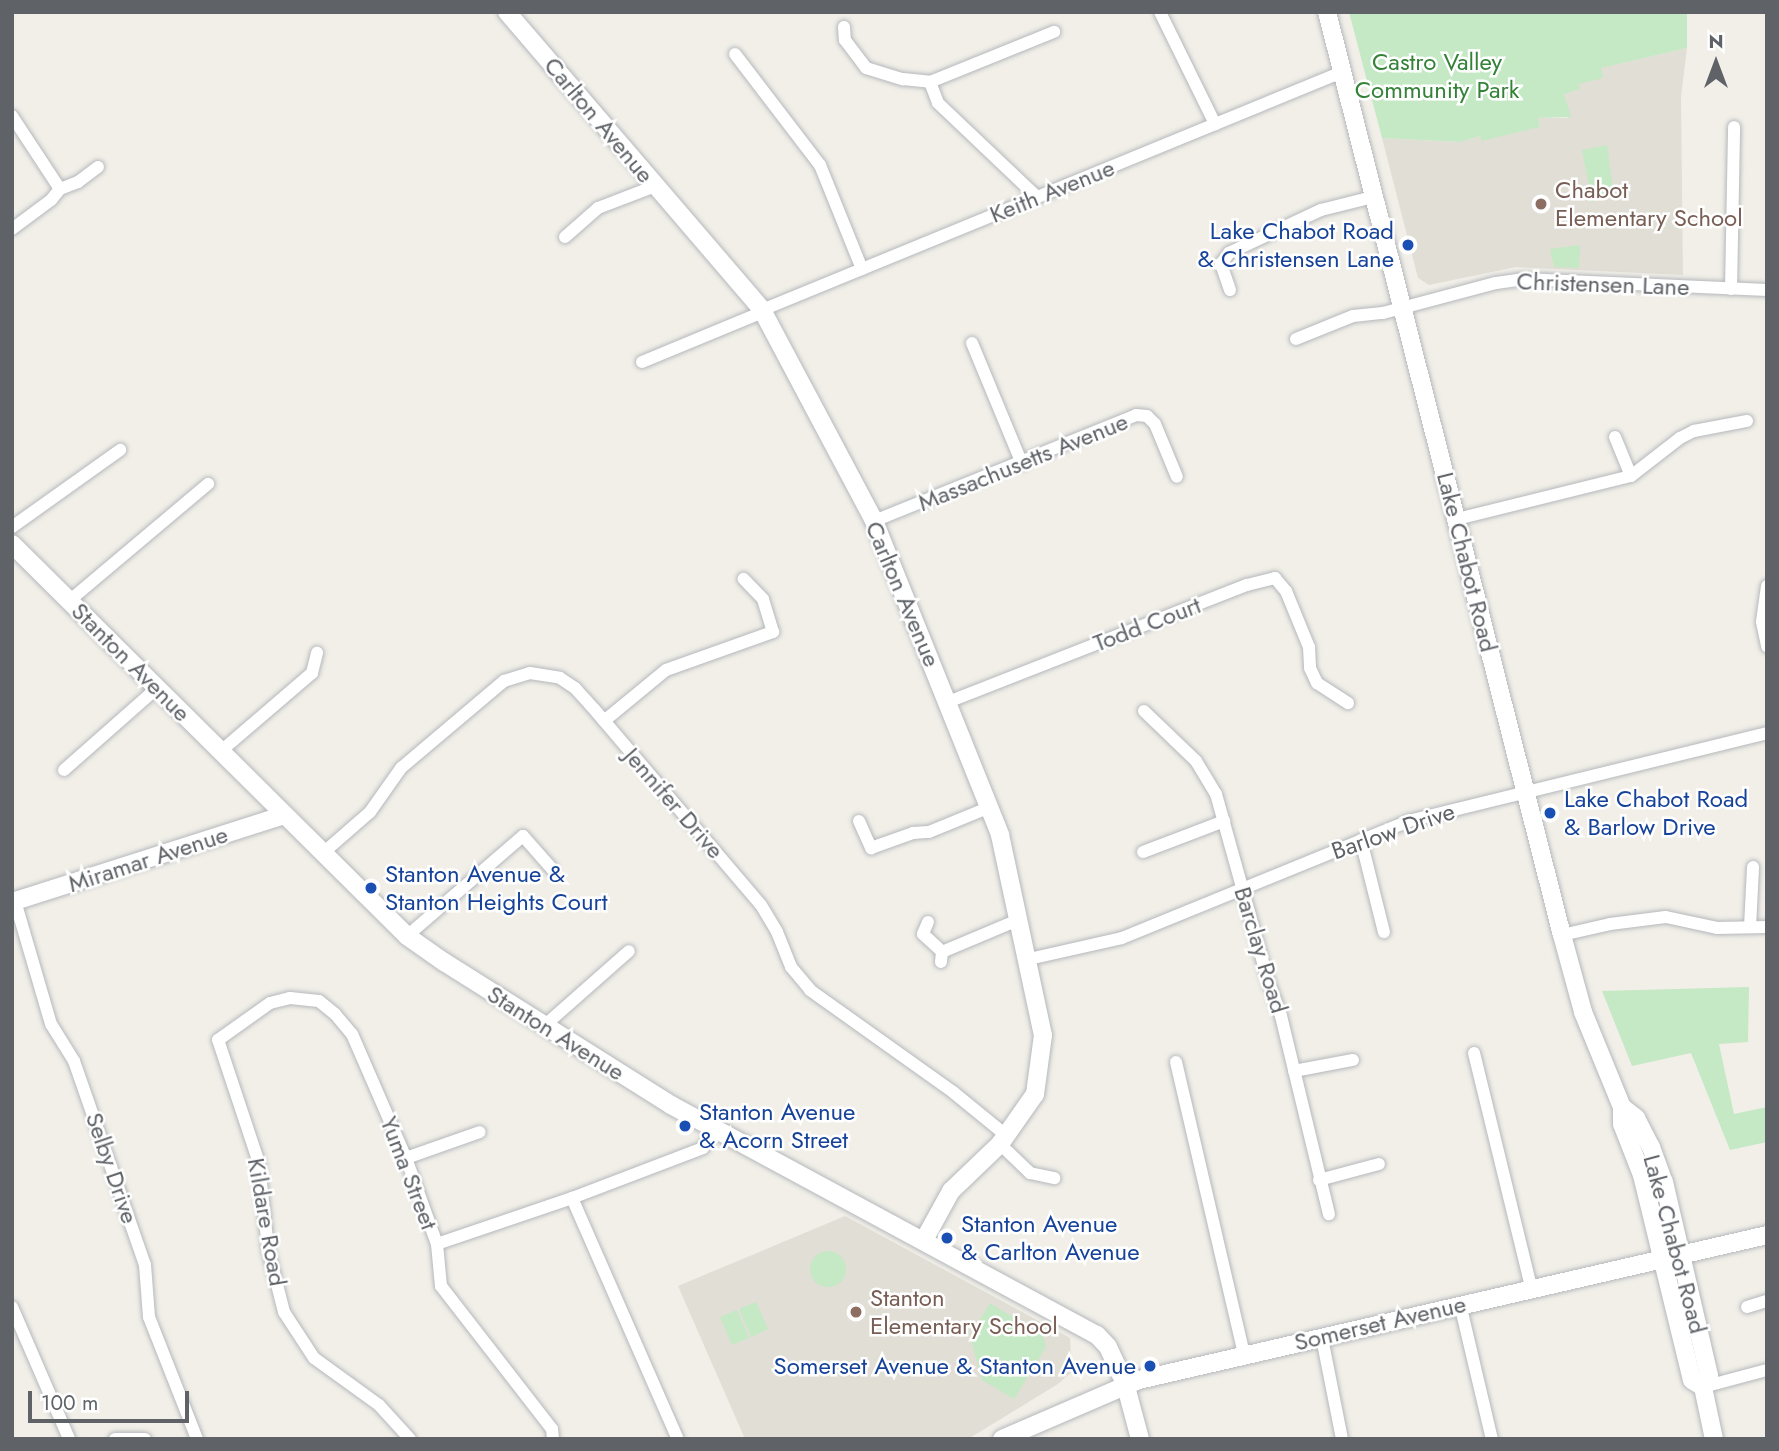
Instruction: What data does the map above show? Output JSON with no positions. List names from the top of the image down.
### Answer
{
  "streets": {
    "street": [
      "Carlton Avenue",
      "Keith Avenue",
      "Christensen Lane",
      "Massachusetts Avenue",
      "Lake Chabot Road",
      "Todd Court",
      "Stanton Avenue",
      "Jennifer Drive",
      "Barlow Drive",
      "Miramar Avenue",
      "Barclay Road",
      "Selby Drive",
      "Yuma Street",
      "Kildare Road",
      "Somerset Avenue"
    ]
  },
  "crossings": [
    ["Carlton Avenue", "Keith Avenue"],
    ["Carlton Avenue", "Massachusetts Avenue"],
    ["Carlton Avenue", "Todd Court"],
    ["Carlton Avenue", "Stanton Avenue"],
    ["Carlton Avenue", "Jennifer Drive"],
    ["Carlton Avenue", "Barlow Drive"],
    ["Keith Avenue", "Lake Chabot Road"],
    ["Christensen Lane", "Lake Chabot Road"],
    ["Lake Chabot Road", "Barlow Drive"],
    ["Lake Chabot Road", "Somerset Avenue"],
    ["Stanton Avenue", "Jennifer Drive"],
    ["Stanton Avenue", "Miramar Avenue"],
    ["Stanton Avenue", "Somerset Avenue"],
    ["Barlow Drive", "Barclay Road"],
    ["Miramar Avenue", "Selby Drive"],
    ["Yuma Street", "Kildare Road"]
  ],
  "parks": ["Castro Valley Community Park"],
  "places": [
    "Chabot Elementary School",
    "Lake Chabot Road & Christensen Lane",
    "Lake Chabot Road & Barlow Drive",
    "Stanton Avenue & Stanton Heights Court",
    "Stanton Avenue & Acorn Street",
    "Stanton Avenue & Carlton Avenue",
    "Stanton Elementary School",
    "Somerset Avenue & Stanton Avenue"
  ],
  "scale_bar": "100 m",
  "north": "top"
}
